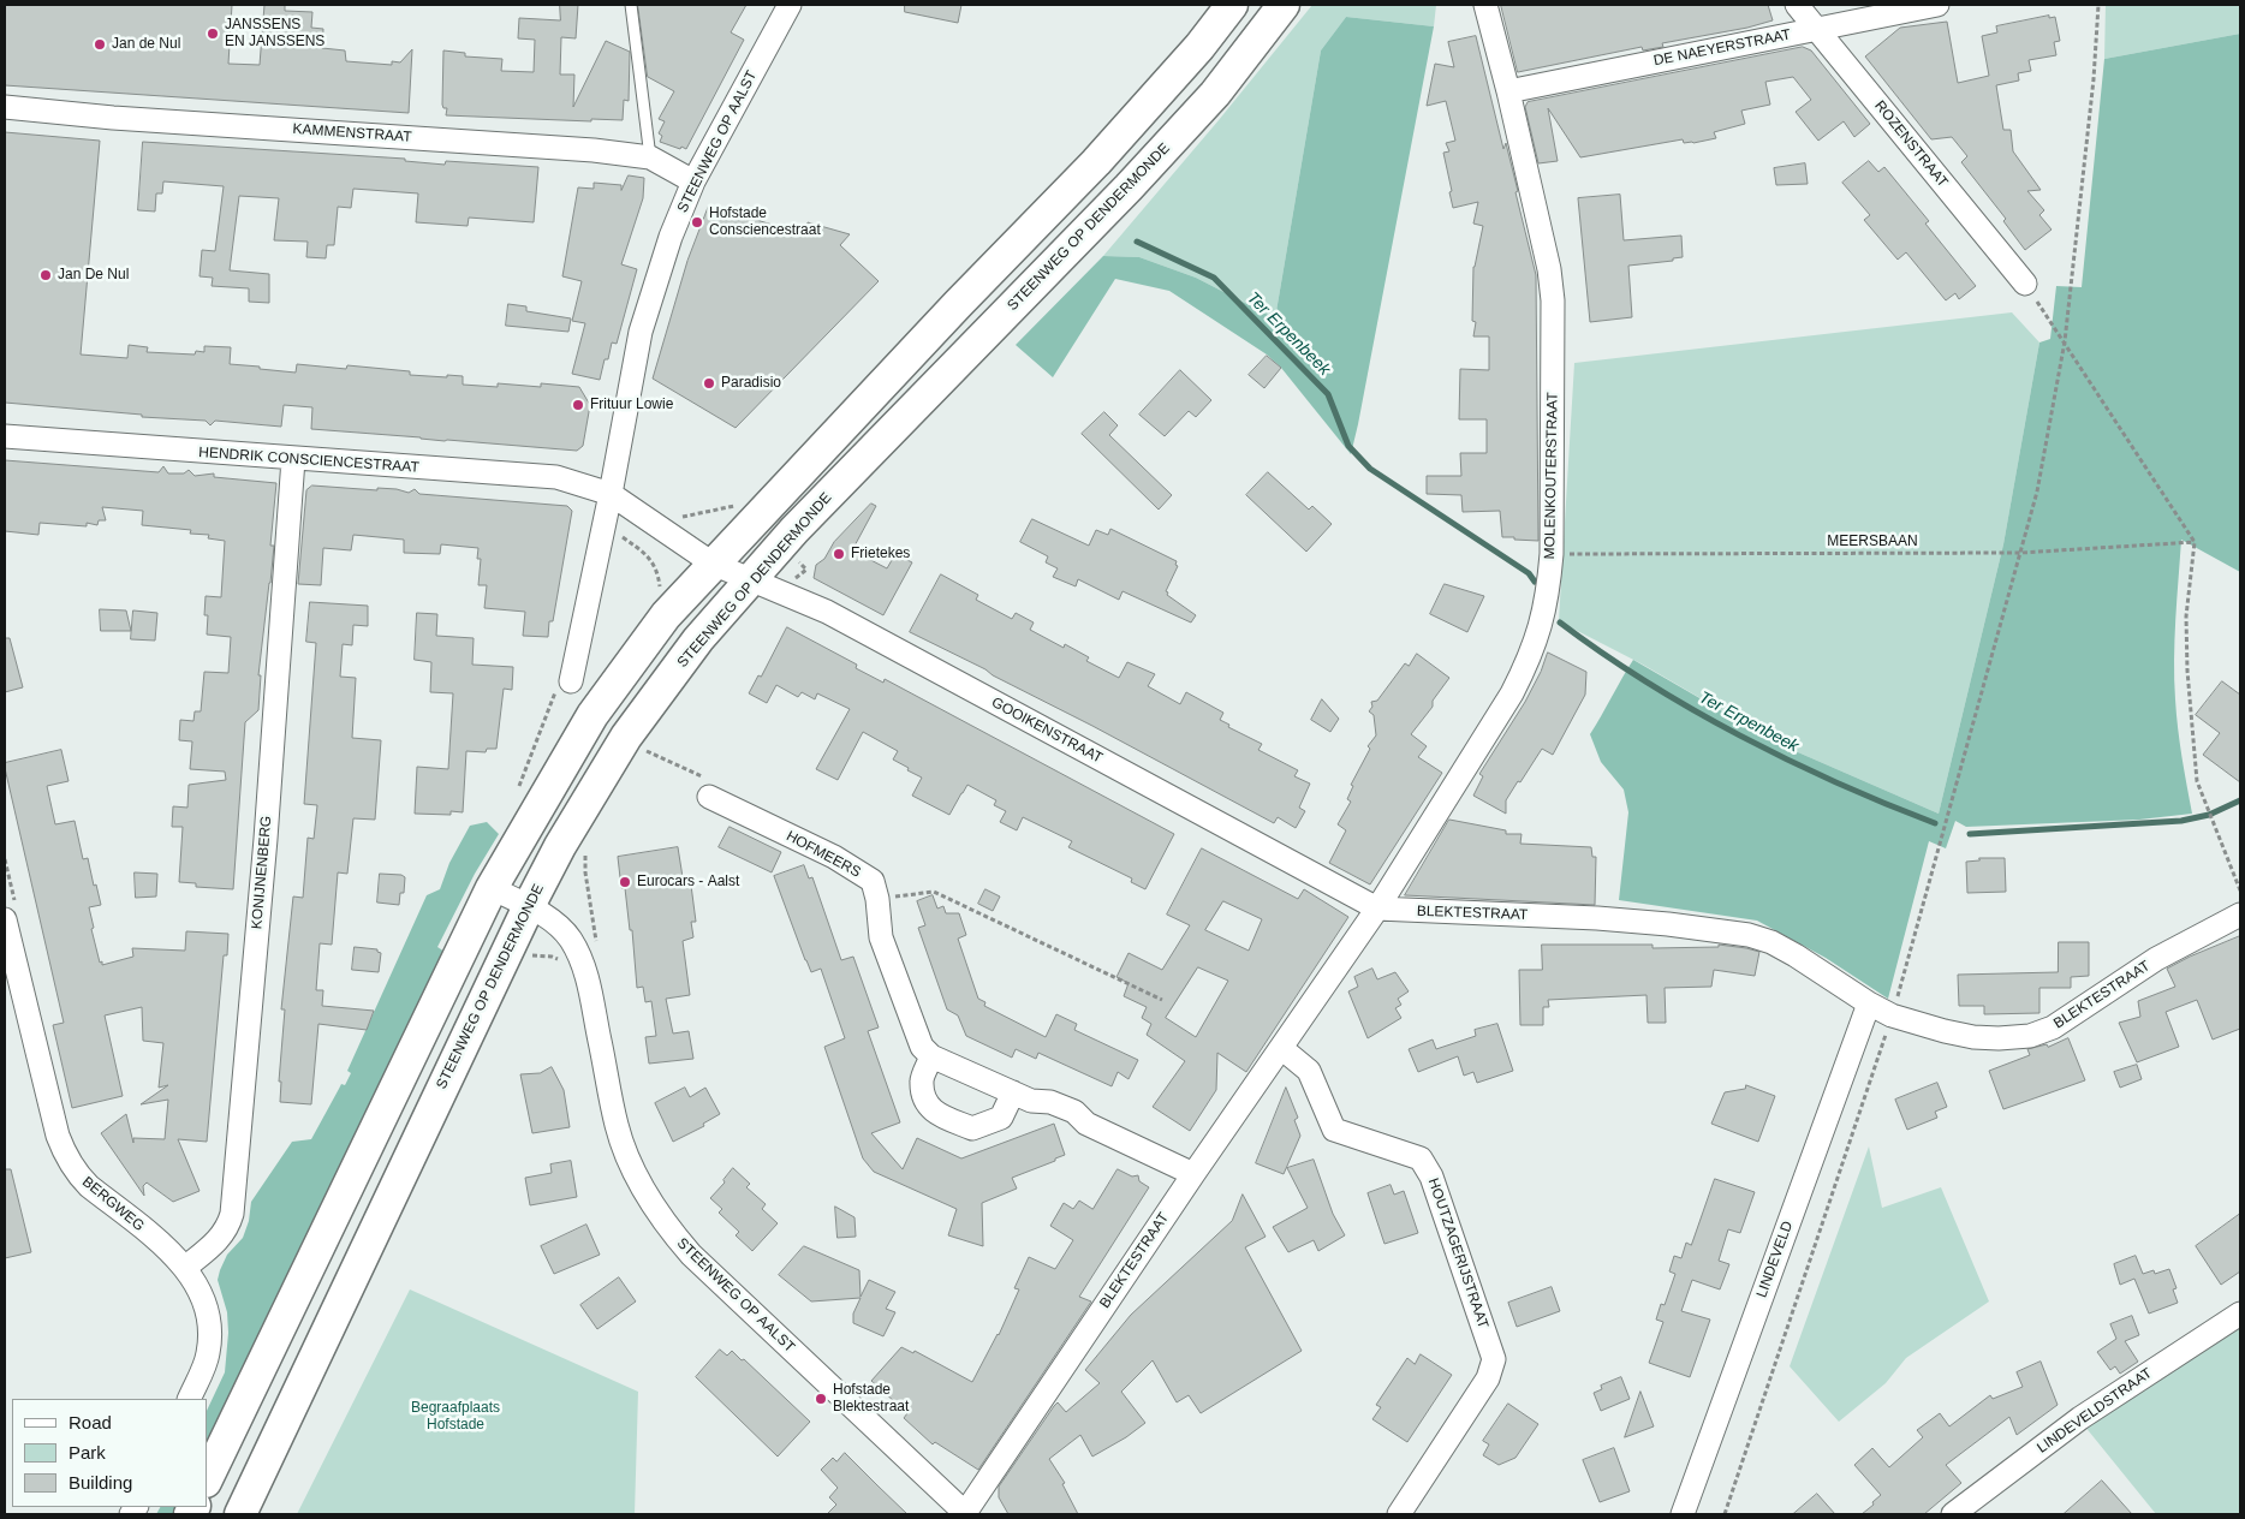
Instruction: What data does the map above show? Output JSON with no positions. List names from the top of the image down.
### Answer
{
  "streets": {
    "main road": ["STEENWEG OP DENDERMONDE"],
    "street": [
      "DE NAEYERSTRAAT",
      "KAMMENSTRAAT",
      "STEENWEG OP AALST",
      "ROZENSTRAAT",
      "HENDRIK CONSCIENCESTRAAT",
      "MOLENKOUTERSTRAAT",
      "GOOIKENSTRAAT",
      "HOFMEERS",
      "KONIJNENBERG",
      "BLEKTESTRAAT",
      "BERGWEG",
      "HOUTZAGERIJSTRAAT",
      "LINDEVELD",
      "LINDEVELDSTRAAT"
    ],
    "path": ["MEERSBAAN"]
  },
  "crossings": [
    ["DE NAEYERSTRAAT", "ROZENSTRAAT"],
    ["DE NAEYERSTRAAT", "MOLENKOUTERSTRAAT"],
    ["KAMMENSTRAAT", "STEENWEG OP AALST"],
    ["STEENWEG OP AALST", "STEENWEG OP DENDERMONDE"],
    ["STEENWEG OP AALST", "HENDRIK CONSCIENCESTRAAT"],
    ["STEENWEG OP AALST", "BLEKTESTRAAT"],
    ["STEENWEG OP DENDERMONDE", "GOOIKENSTRAAT"],
    ["HENDRIK CONSCIENCESTRAAT", "KONIJNENBERG"],
    ["MOLENKOUTERSTRAAT", "MEERSBAAN"],
    ["MOLENKOUTERSTRAAT", "GOOIKENSTRAAT"],
    ["MOLENKOUTERSTRAAT", "BLEKTESTRAAT"],
    ["GOOIKENSTRAAT", "BLEKTESTRAAT"],
    ["KONIJNENBERG", "BERGWEG"],
    ["BLEKTESTRAAT", "HOUTZAGERIJSTRAAT"],
    ["BLEKTESTRAAT", "LINDEVELD"]
  ],
  "water": ["Ter Erpenbeek"],
  "parks": ["Begraafplaats Hofstade"],
  "places": [
    "JANSSENS EN JANSSENS",
    "Jan de Nul",
    "Hofstade Consciencestraat",
    "Jan De Nul",
    "Paradisio",
    "Frituur Lowie",
    "Frietekes",
    "Eurocars - Aalst",
    "Hofstade Blektestraat"
  ],
  "legend": ["Road", "Park", "Building"]
}
